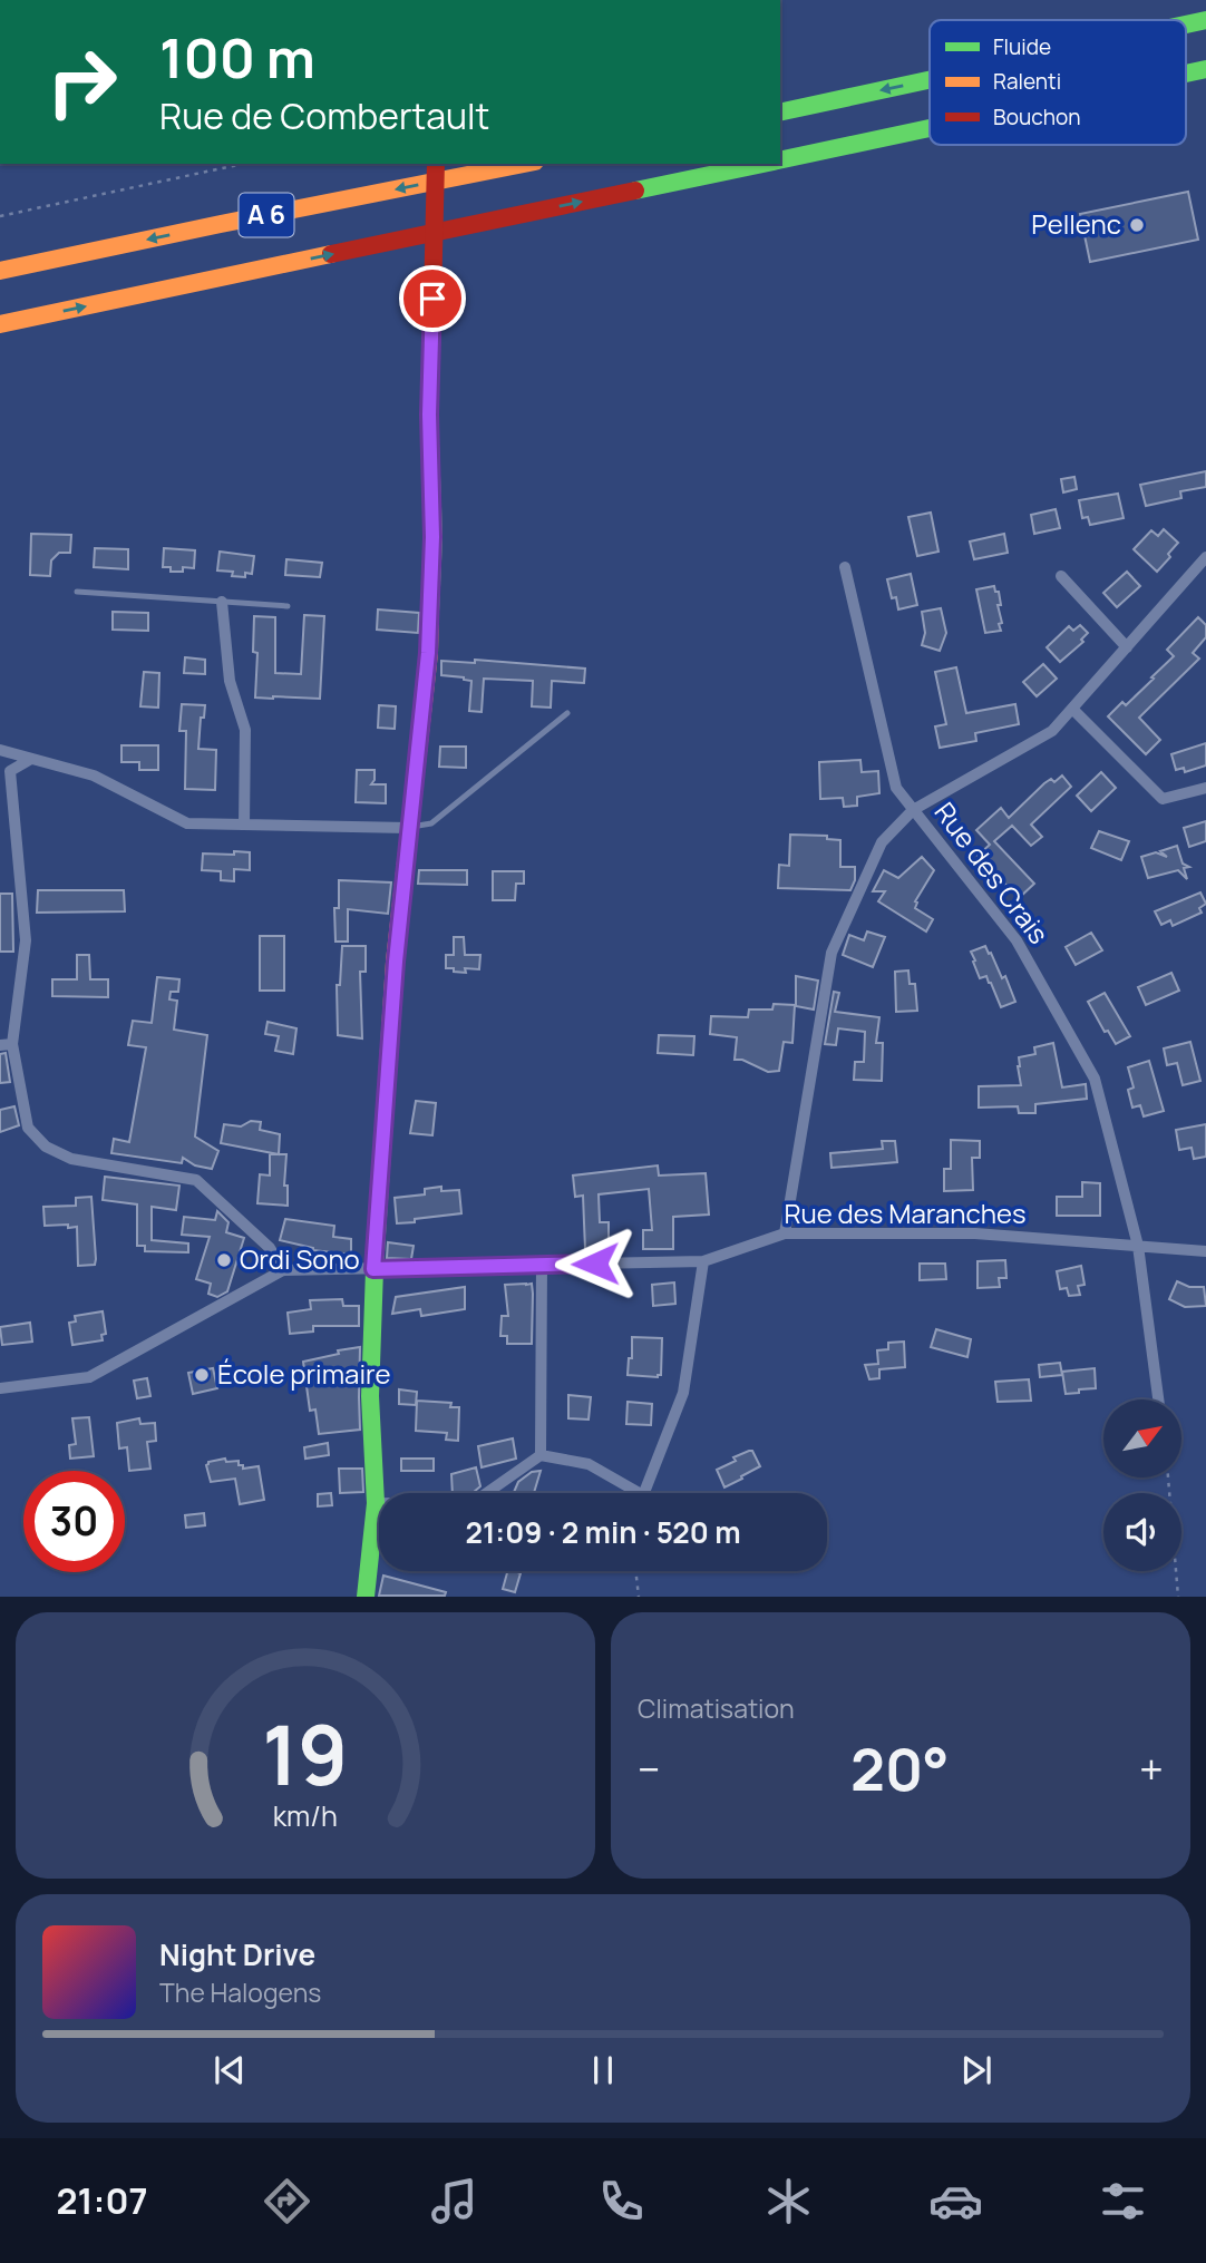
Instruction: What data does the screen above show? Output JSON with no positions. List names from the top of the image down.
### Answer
{
  "streets": {
    "main road": ["A 6"],
    "street": ["Rue des Crais", "Rue des Maranches"]
  },
  "crossings": [
    ["Rue des Crais", "Rue des Maranches"]
  ],
  "places": ["Pellenc", "Ordi Sono", "École primaire"],
  "legend": ["Fluide", "Ralenti", "Bouchon"],
  "north": "top right",
  "page": {
    "turn": ["100 m", "Rue de Combertault"],
    "limit": "30",
    "trip": "21:09 · 2 min · 520 m",
    "tile": "Climatisation",
    "heat": ["−", "20°", "+"],
    "song": ["Night Drive", "The Halogens"],
    "tabs": "21:07",
    "gauge": ["19", "km/h"]
  }
}
